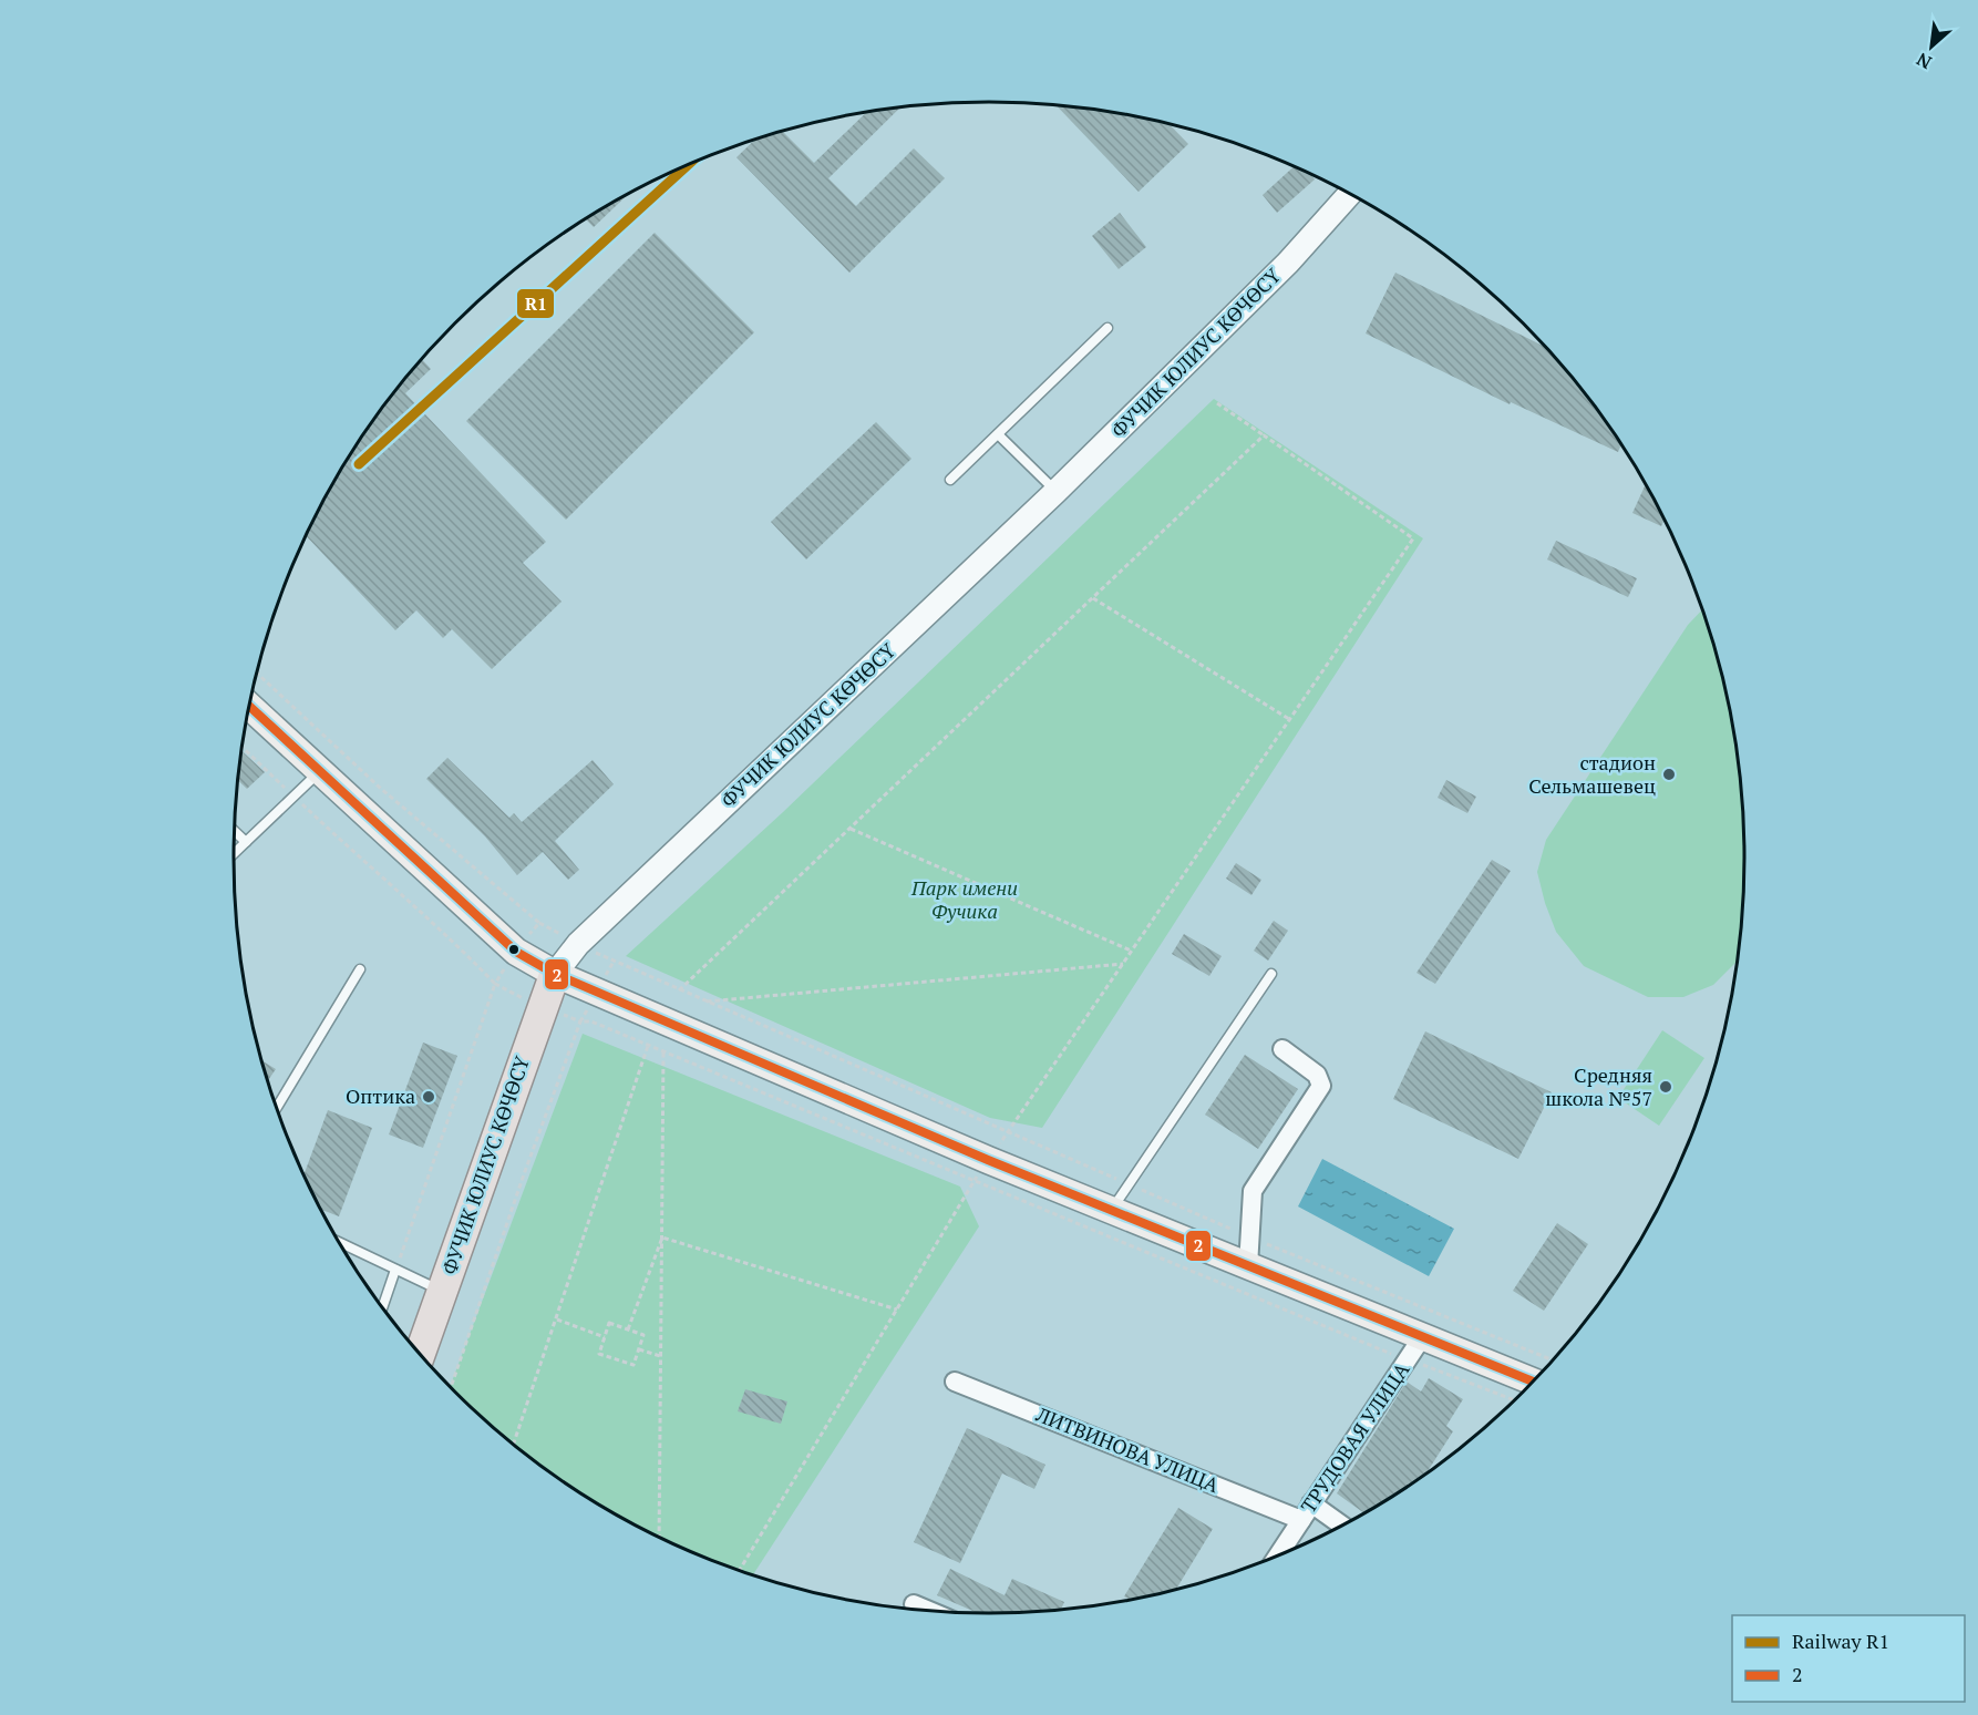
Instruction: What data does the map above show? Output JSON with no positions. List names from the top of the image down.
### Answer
{
  "streets": {
    "main road": ["ФУЧИК ЮЛИУС КӨЧӨСҮ"],
    "street": ["ТРУДОВАЯ УЛИЦА", "ЛИТВИНОВА УЛИЦА"]
  },
  "crossings": [
    ["ТРУДОВАЯ УЛИЦА", "ЛИТВИНОВА УЛИЦА"]
  ],
  "parks": ["Парк имени Фучика"],
  "places": ["стадион Сельмашевец", "Средняя школа №57", "Оптика"],
  "lines": ["rail line R1", "transit line 2"],
  "legend": ["Railway R1", "2"],
  "north": "bottom left"
}
